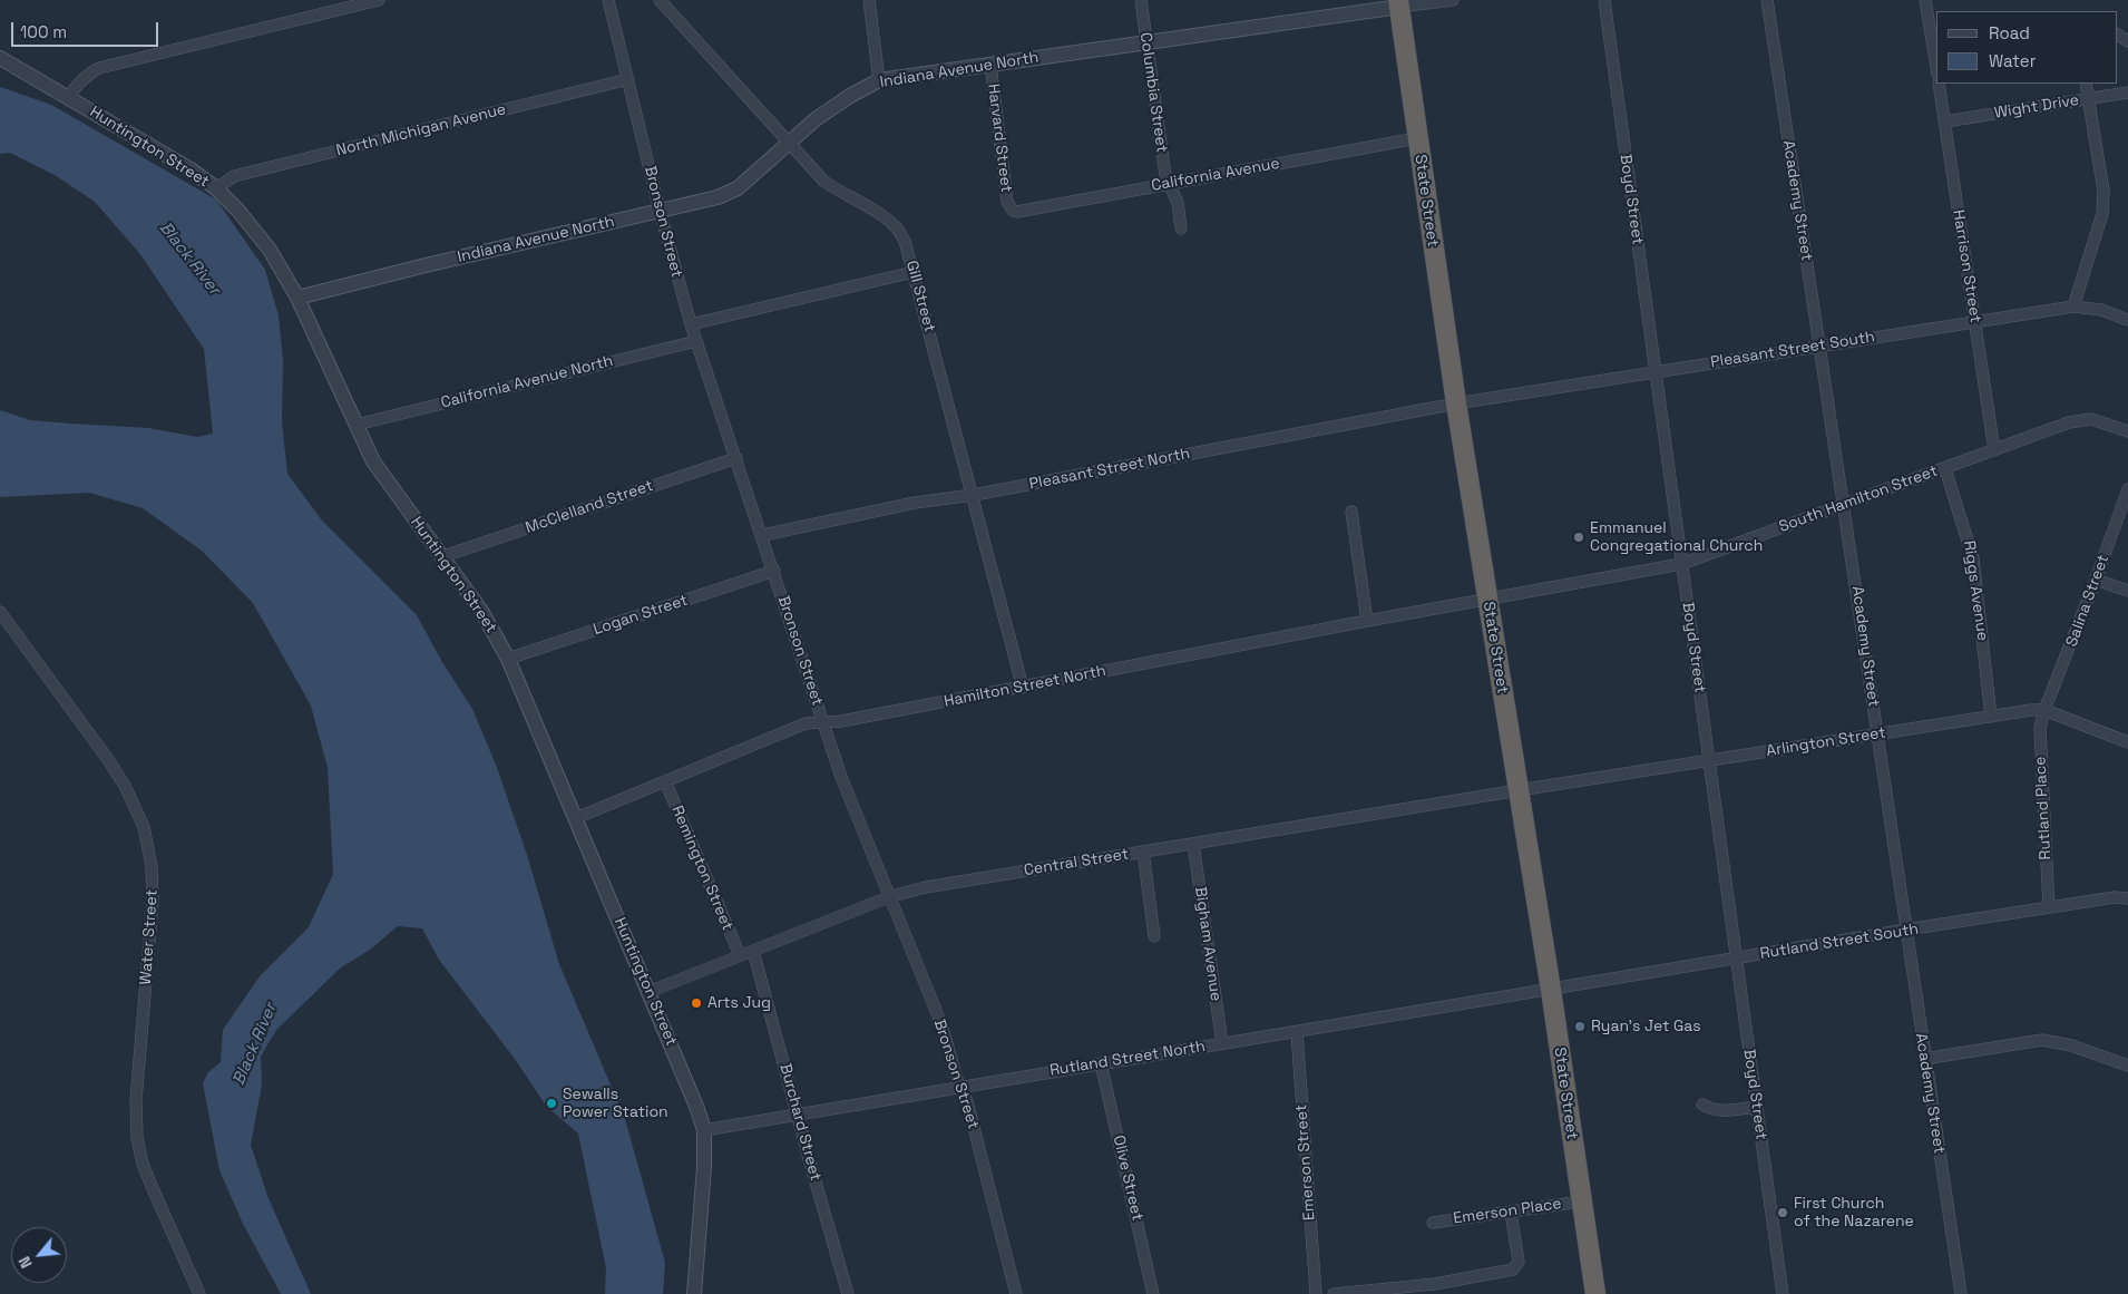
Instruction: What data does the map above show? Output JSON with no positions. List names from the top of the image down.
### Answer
{
  "streets": {
    "highway": ["State Street"],
    "street": [
      "Indiana Avenue North",
      "Columbia Street",
      "Wight Drive",
      "North Michigan Avenue",
      "Harvard Street",
      "Huntington Street",
      "California Avenue",
      "Boyd Street",
      "Academy Street",
      "Bronson Street",
      "Harrison Street",
      "Gill Street",
      "Pleasant Street South",
      "California Avenue North",
      "Pleasant Street North",
      "South Hamilton Street",
      "McClelland Street",
      "Riggs Avenue",
      "Salina Street",
      "Logan Street",
      "Hamilton Street North",
      "Arlington Street",
      "Rutland Place",
      "Central Street",
      "Remington Street",
      "Water Street",
      "Rutland Street South",
      "Bigham Avenue",
      "Rutland Street North",
      "Burchard Street",
      "Emerson Street",
      "Olive Street",
      "Emerson Place"
    ]
  },
  "crossings": [
    ["Indiana Avenue North", "Columbia Street"],
    ["Indiana Avenue North", "Harvard Street"],
    ["Indiana Avenue North", "Huntington Street"],
    ["Indiana Avenue North", "State Street"],
    ["Indiana Avenue North", "Bronson Street"],
    ["Indiana Avenue North", "Gill Street"],
    ["Columbia Street", "California Avenue"],
    ["Wight Drive", "Harrison Street"],
    ["North Michigan Avenue", "Huntington Street"],
    ["North Michigan Avenue", "Bronson Street"],
    ["Harvard Street", "California Avenue"],
    ["Huntington Street", "California Avenue North"],
    ["Huntington Street", "McClelland Street"],
    ["Huntington Street", "Logan Street"],
    ["Huntington Street", "Hamilton Street North"],
    ["Huntington Street", "Central Street"],
    ["Huntington Street", "Rutland Street North"],
    ["California Avenue", "State Street"],
    ["Boyd Street", "Pleasant Street South"],
    ["Boyd Street", "South Hamilton Street"],
    ["Boyd Street", "Arlington Street"],
    ["Boyd Street", "Rutland Street South"],
    ["State Street", "Pleasant Street South"],
    ["State Street", "Pleasant Street North"],
    ["State Street", "South Hamilton Street"],
    ["State Street", "Hamilton Street North"],
    ["State Street", "Arlington Street"],
    ["State Street", "Central Street"],
    ["State Street", "Rutland Street South"],
    ["State Street", "Rutland Street North"],
    ["State Street", "Emerson Place"],
    ["Academy Street", "Pleasant Street South"],
    ["Academy Street", "South Hamilton Street"],
    ["Academy Street", "Arlington Street"],
    ["Academy Street", "Rutland Street South"],
    ["Bronson Street", "California Avenue North"],
    ["Bronson Street", "Pleasant Street North"],
    ["Bronson Street", "McClelland Street"],
    ["Bronson Street", "Logan Street"],
    ["Bronson Street", "Hamilton Street North"],
    ["Bronson Street", "Central Street"],
    ["Bronson Street", "Rutland Street North"],
    ["Harrison Street", "Pleasant Street South"],
    ["Harrison Street", "South Hamilton Street"],
    ["Gill Street", "Pleasant Street North"],
    ["Gill Street", "Hamilton Street North"],
    ["Pleasant Street South", "Pleasant Street North"],
    ["South Hamilton Street", "Riggs Avenue"],
    ["South Hamilton Street", "Hamilton Street North"],
    ["Riggs Avenue", "Arlington Street"],
    ["Salina Street", "Arlington Street"],
    ["Salina Street", "Rutland Place"],
    ["Hamilton Street North", "Remington Street"],
    ["Arlington Street", "Rutland Place"],
    ["Arlington Street", "Central Street"],
    ["Rutland Place", "Rutland Street South"],
    ["Central Street", "Remington Street"],
    ["Central Street", "Bigham Avenue"],
    ["Central Street", "Burchard Street"],
    ["Rutland Street South", "Rutland Street North"],
    ["Bigham Avenue", "Rutland Street North"],
    ["Rutland Street North", "Burchard Street"],
    ["Rutland Street North", "Emerson Street"],
    ["Rutland Street North", "Olive Street"]
  ],
  "water": ["Black River"],
  "places": [
    "Emmanuel Congregational Church",
    "Arts Jug",
    "Ryan's Jet Gas",
    "Sewalls Power Station",
    "First Church of the Nazarene"
  ],
  "legend": ["Road", "Water"],
  "scale_bar": "100 m",
  "north": "bottom left"
}
